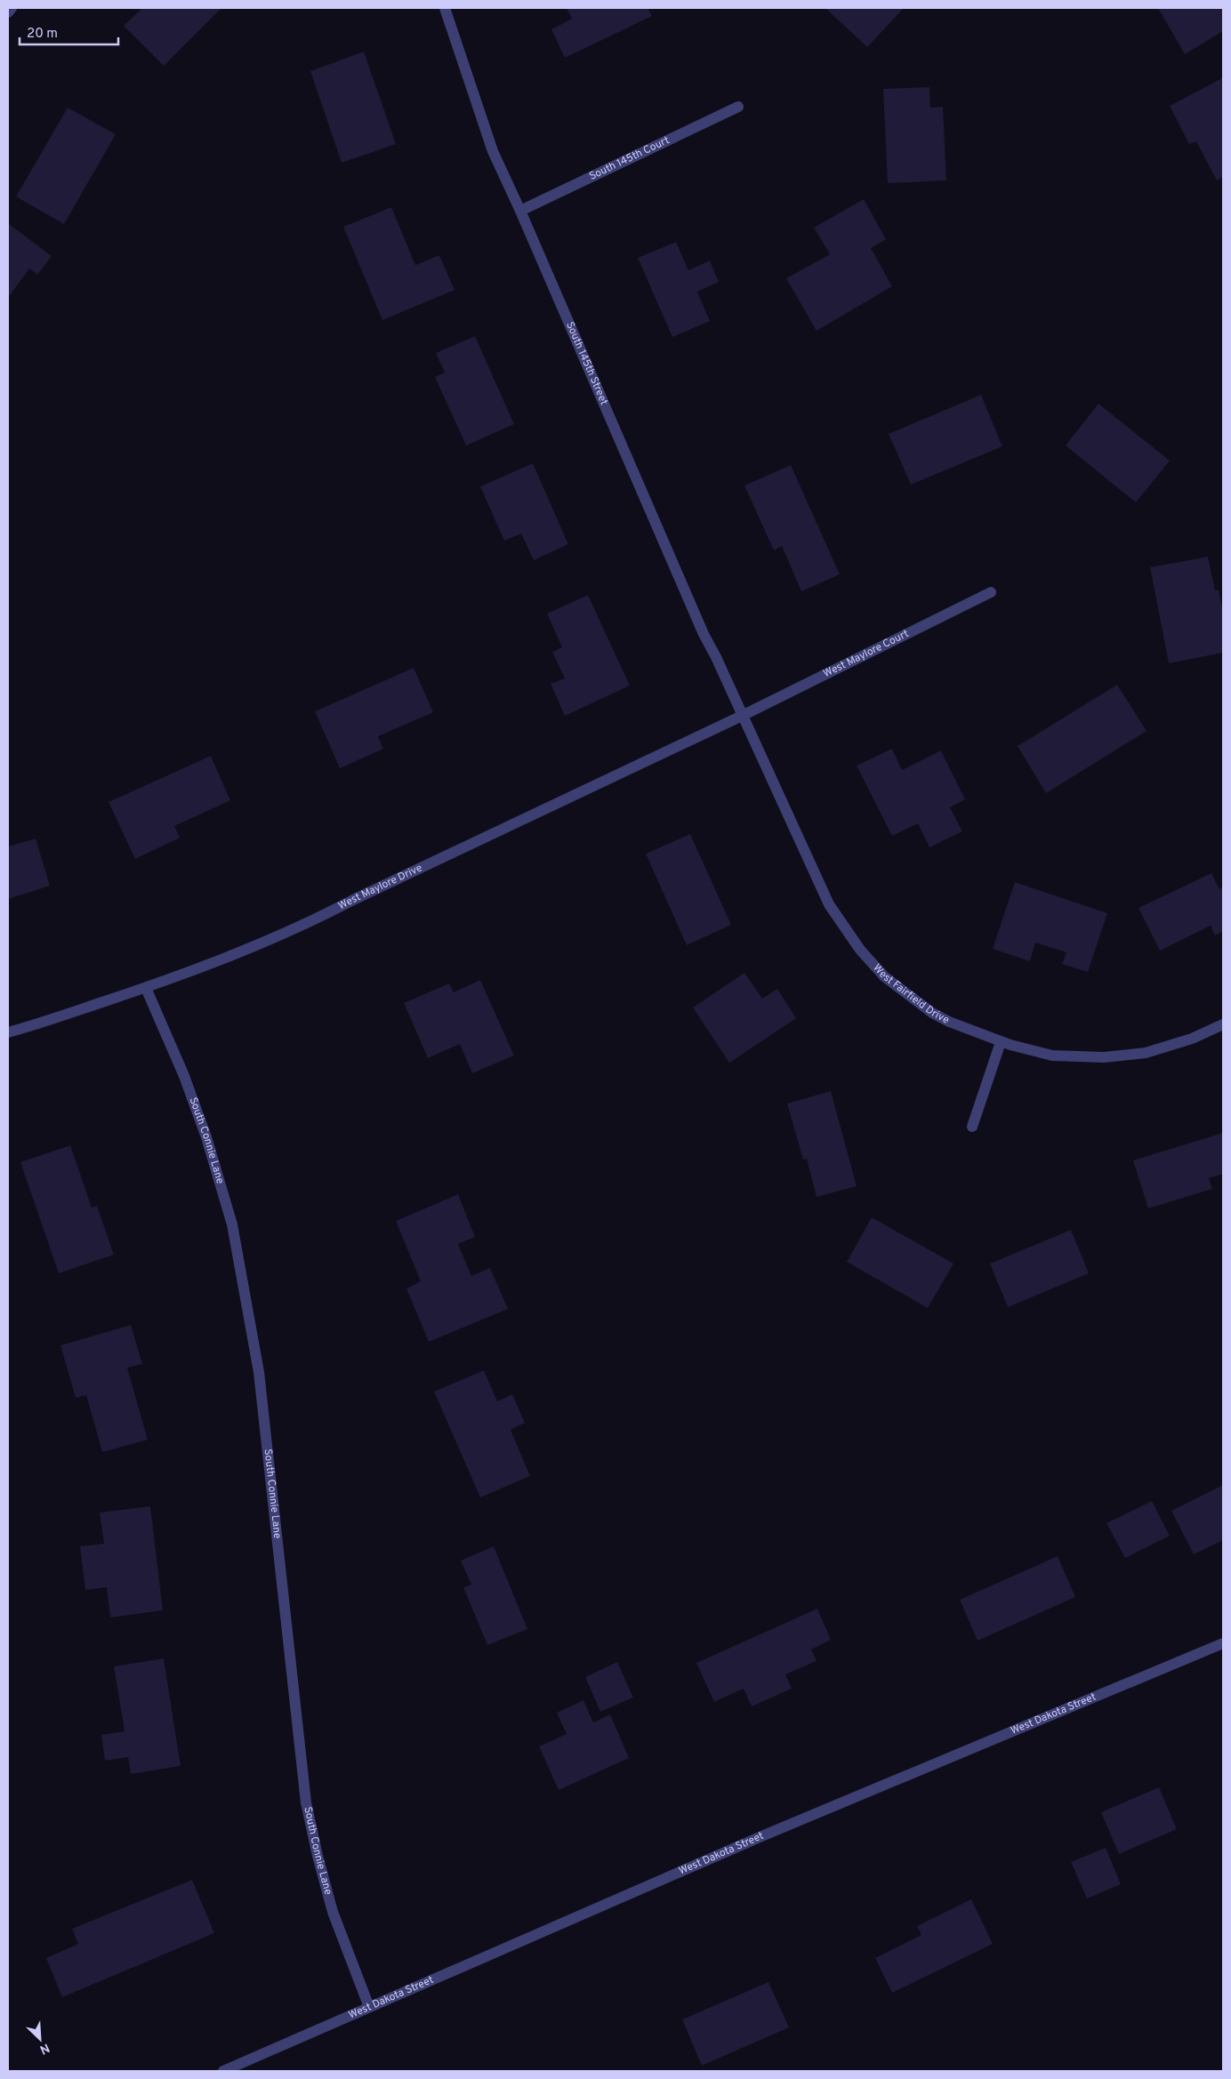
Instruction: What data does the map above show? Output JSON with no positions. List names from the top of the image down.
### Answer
{
  "streets": {
    "street": [
      "South 145th Court",
      "South 145th Street",
      "West Maylore Court",
      "West Maylore Drive",
      "West Fairfield Drive",
      "South Connie Lane",
      "West Dakota Street"
    ]
  },
  "crossings": [
    ["South 145th Court", "South 145th Street"],
    ["South 145th Street", "West Maylore Court"],
    ["South 145th Street", "West Maylore Drive"],
    ["South 145th Street", "West Fairfield Drive"],
    ["West Maylore Court", "West Maylore Drive"],
    ["West Maylore Court", "West Fairfield Drive"],
    ["West Maylore Drive", "West Fairfield Drive"],
    ["West Maylore Drive", "South Connie Lane"],
    ["South Connie Lane", "West Dakota Street"]
  ],
  "scale_bar": "20 m",
  "north": "bottom right"
}
